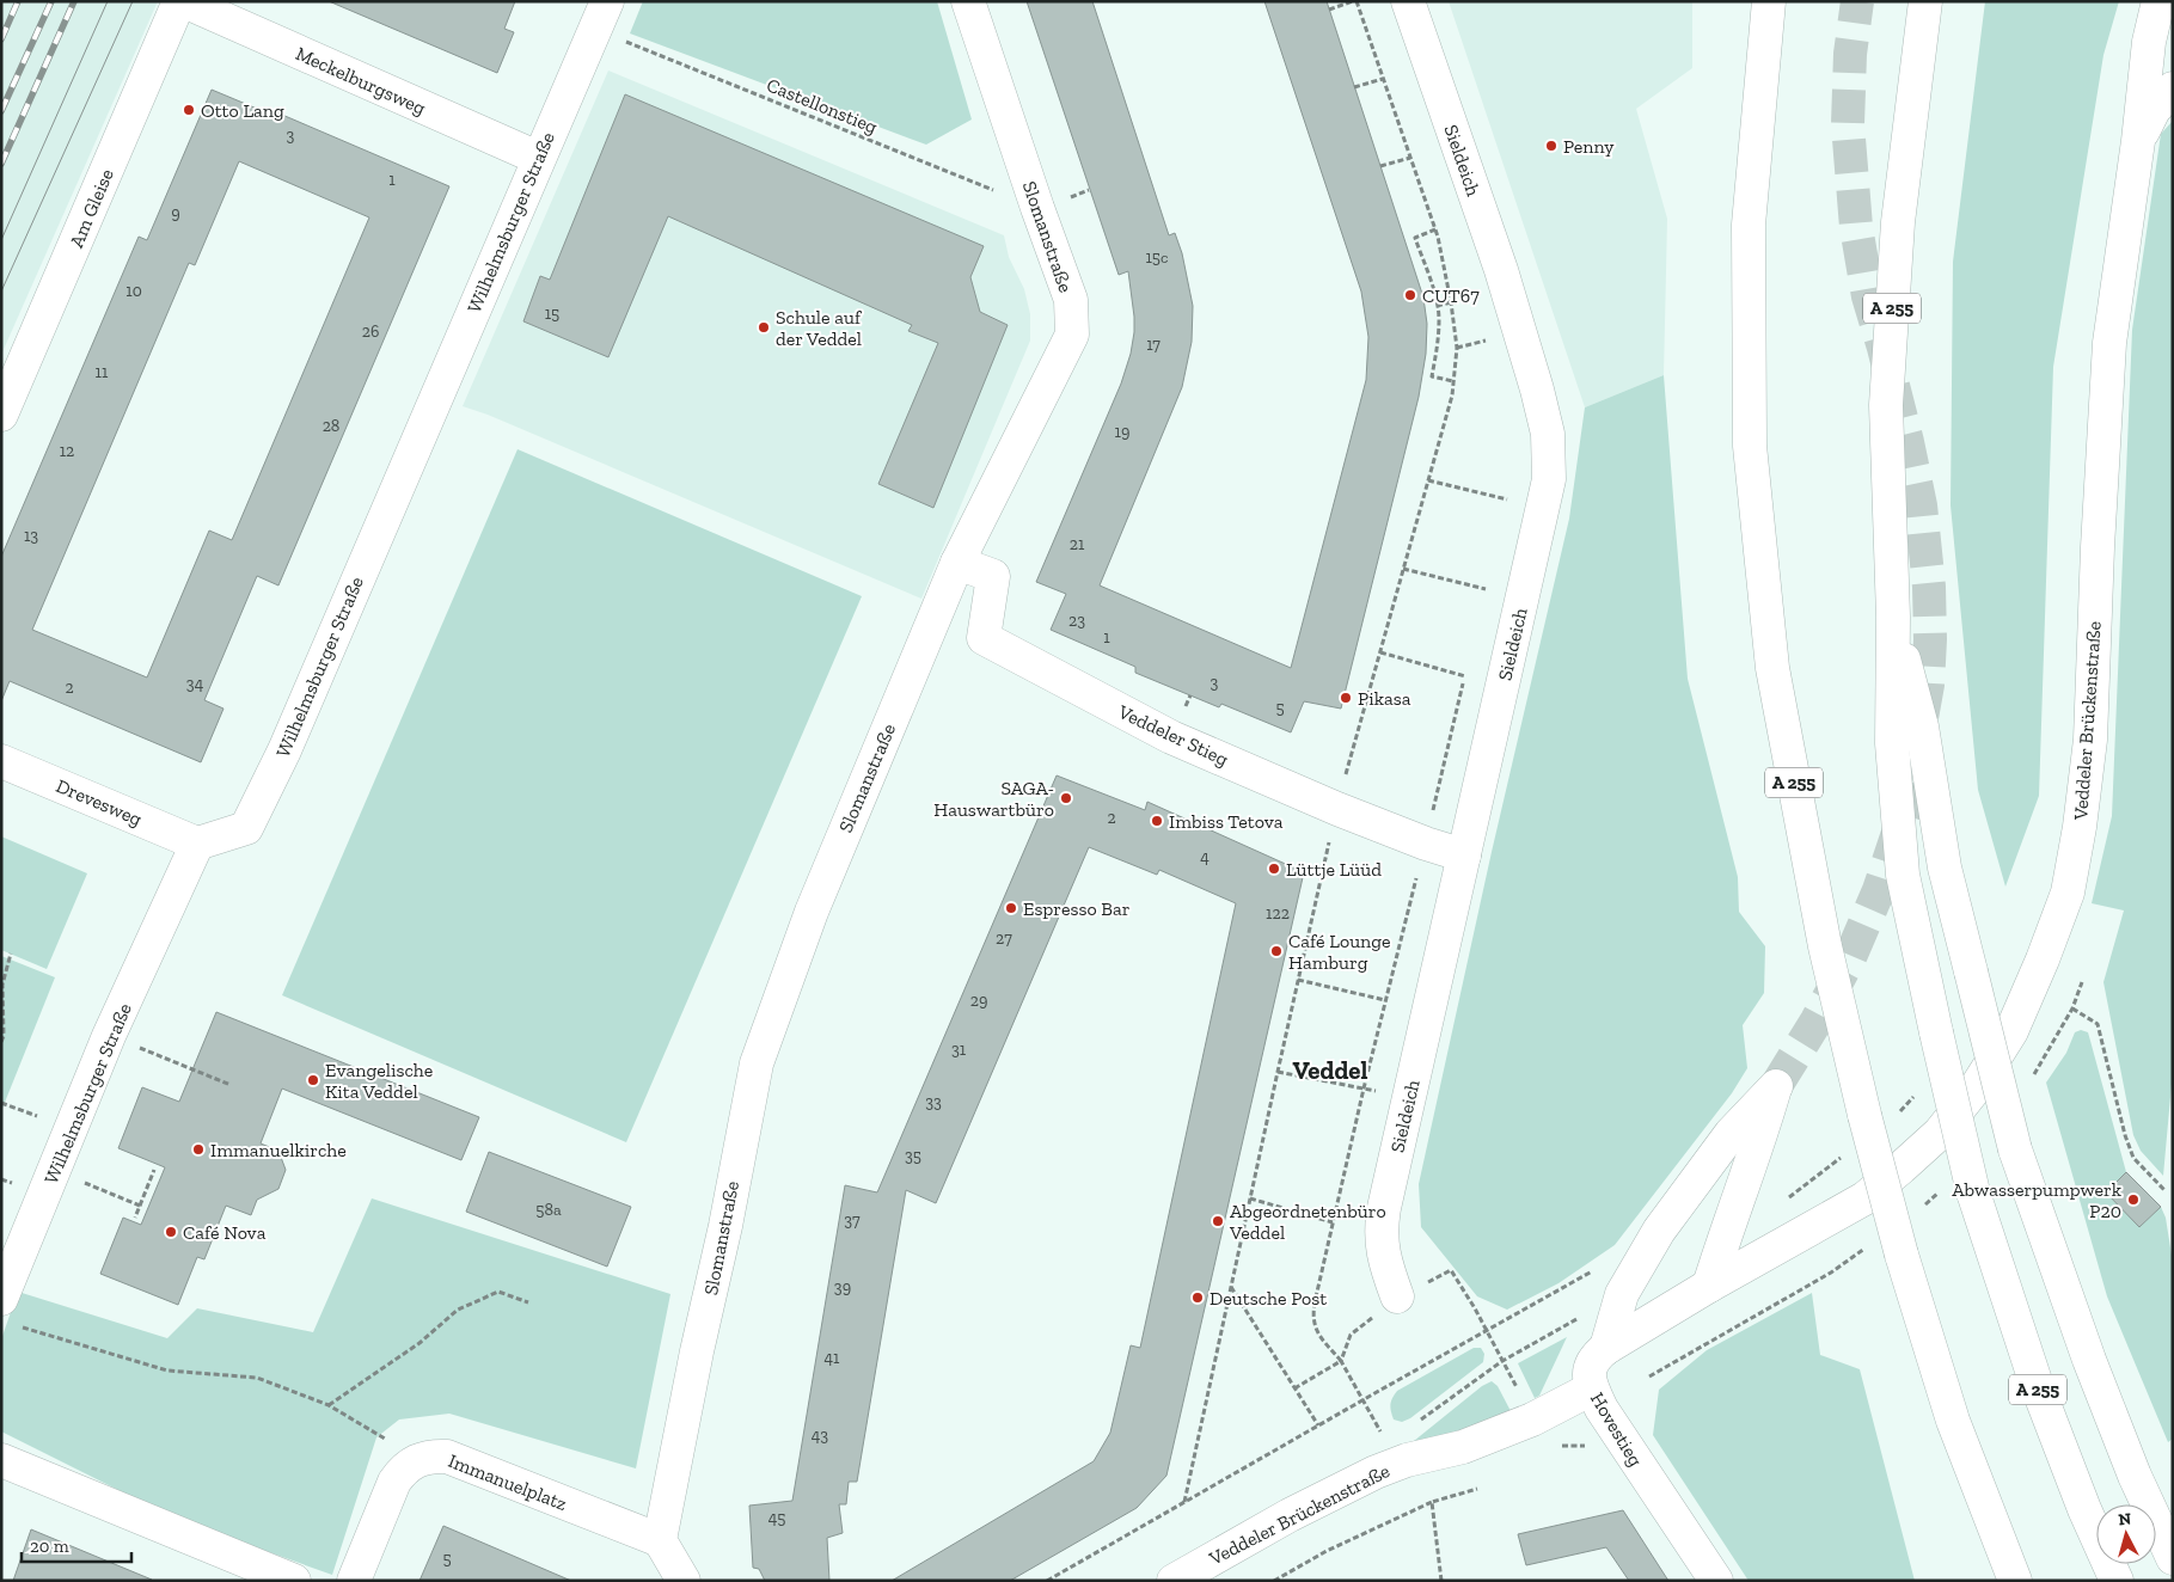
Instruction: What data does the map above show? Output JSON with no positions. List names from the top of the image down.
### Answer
{
  "streets": {
    "main road": [
      "Meckelburgsweg",
      "Sieldeich",
      "Am Gleise",
      "Wilhelmsburger Straße",
      "Slomanstraße",
      "A 255",
      "Veddeler Brückenstraße",
      "Veddeler Stieg",
      "Drevesweg",
      "Hovestieg",
      "Immanuelplatz"
    ],
    "path": ["Castellonstieg"]
  },
  "crossings": [
    ["Meckelburgsweg", "Wilhelmsburger Straße"],
    ["Castellonstieg", "Wilhelmsburger Straße"],
    ["Castellonstieg", "Slomanstraße"],
    ["Sieldeich", "Veddeler Stieg"],
    ["Wilhelmsburger Straße", "Drevesweg"],
    ["Slomanstraße", "Veddeler Stieg"],
    ["Slomanstraße", "Immanuelplatz"],
    ["Veddeler Brückenstraße", "Hovestieg"]
  ],
  "districts": ["Veddel"],
  "places": [
    "Otto Lang",
    "Penny",
    "CUT67",
    "Schule auf der Veddel",
    "Pikasa",
    "SAGA- Hauswartbüro",
    "Imbiss Tetova",
    "Lüttje Lüüd",
    "Espresso Bar",
    "Café Lounge Hamburg",
    "Evangelische Kita Veddel",
    "Immanuelkirche",
    "Abwasserpumpwerk P20",
    "Abgeordnetenbüro Veddel",
    "Café Nova",
    "Deutsche Post"
  ],
  "house_numbers": [
    "3",
    "1",
    "9",
    "15c",
    "10",
    "15",
    "26",
    "17",
    "11",
    "28",
    "19",
    "12",
    "13",
    "21",
    "23",
    "1",
    "3",
    "34",
    "2",
    "5",
    "2",
    "4",
    "122",
    "27",
    "29",
    "31",
    "33",
    "35",
    "58a",
    "37",
    "39",
    "41",
    "43",
    "45",
    "5"
  ],
  "scale_bar": "20 m",
  "north": "top"
}
